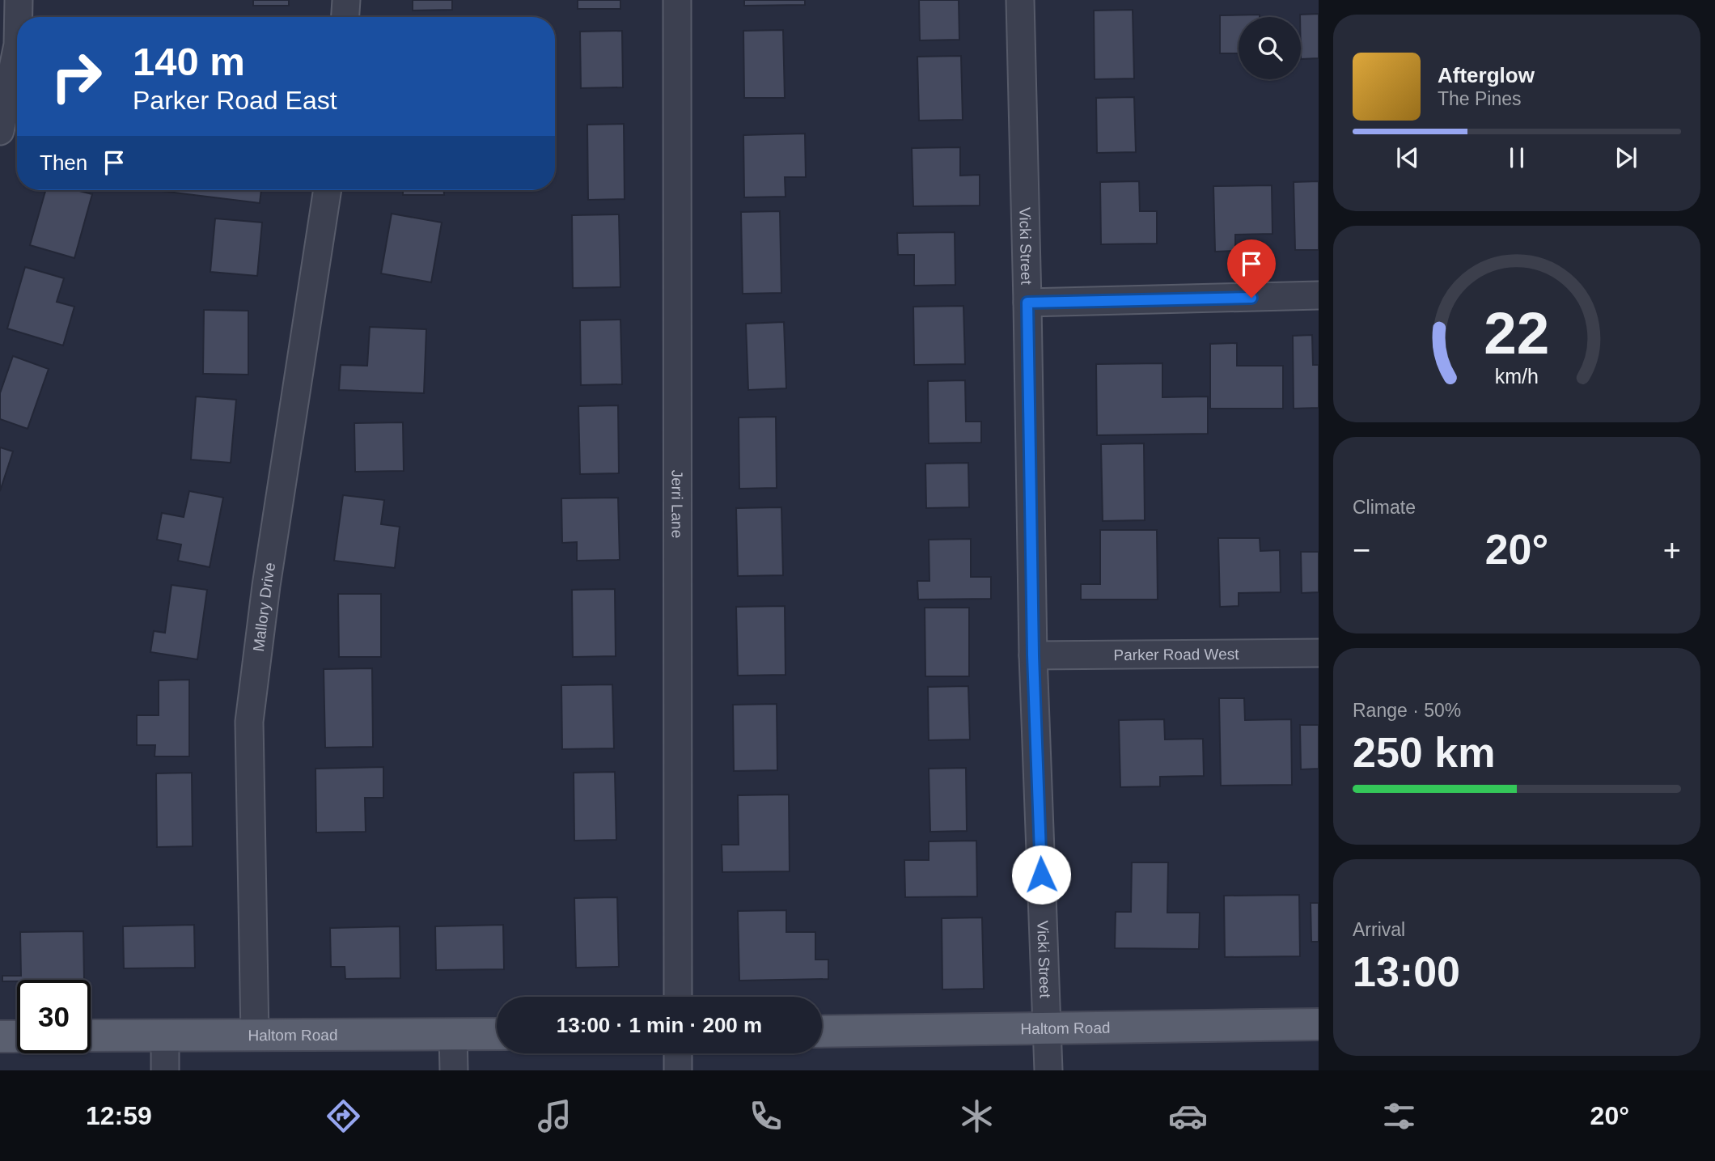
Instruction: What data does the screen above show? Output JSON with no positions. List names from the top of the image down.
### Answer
{
  "streets": {
    "main road": ["Haltom Road"],
    "street": [
      "Vicki Street",
      "Jerri Lane",
      "Mallory Drive",
      "Parker Road West"
    ]
  },
  "crossings": [
    ["Vicki Street", "Parker Road West"],
    ["Vicki Street", "Haltom Road"],
    ["Mallory Drive", "Haltom Road"]
  ],
  "page": {
    "turn": ["140 m", "Parker Road East"],
    "song": ["Afterglow", "The Pines"],
    "then": "Then",
    "tile": [
      "Climate",
      ["Range · 50%", "250 km"],
      ["Arrival", "13:00"]
    ],
    "heat": ["−", "20°", "+"],
    "limit": "30",
    "trip": "13:00 · 1 min · 200 m",
    "tabs": ["12:59", "20°"],
    "gauge": ["22", "km/h"]
  }
}
